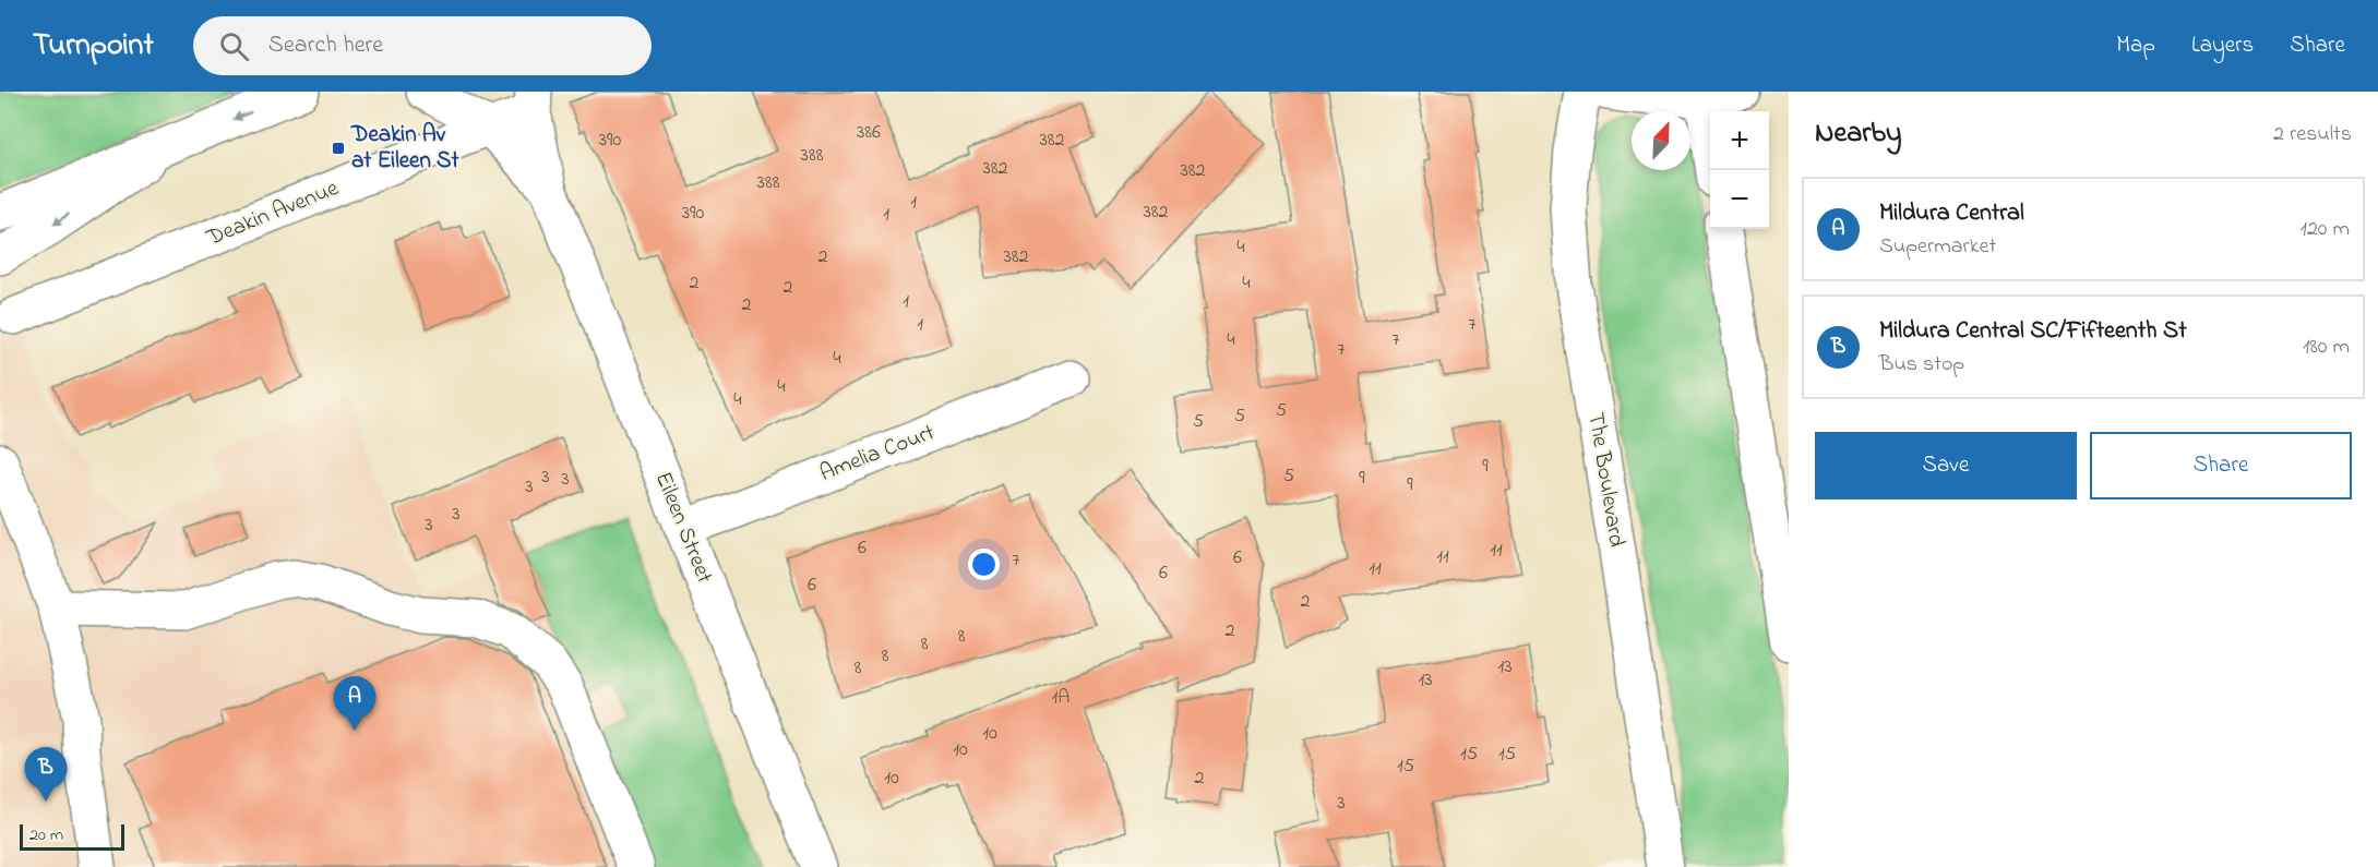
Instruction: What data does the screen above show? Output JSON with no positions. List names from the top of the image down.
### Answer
{
  "streets": {
    "main road": [
      "Deakin Avenue",
      "Amelia Court",
      "The Boulevard",
      "Eileen Street"
    ]
  },
  "crossings": [
    ["Deakin Avenue", "Eileen Street"],
    ["Amelia Court", "Eileen Street"]
  ],
  "places": {
    "transit": ["Deakin Av at Eileen St"]
  },
  "house_numbers": [
    "386",
    "390",
    "382",
    "388",
    "382",
    "382",
    "388",
    "1",
    "382",
    "390",
    "1",
    "4",
    "2",
    "382",
    "2",
    "4",
    "2",
    "1",
    "2",
    "1",
    "7",
    "4",
    "7",
    "7",
    "4",
    "4",
    "4",
    "5",
    "5",
    "5",
    "9",
    "5",
    "3",
    "9",
    "3",
    "9",
    "3",
    "3",
    "3",
    "6",
    "11",
    "11",
    "6",
    "7",
    "11",
    "6",
    "6",
    "2",
    "2",
    "8",
    "8",
    "8",
    "13",
    "8",
    "13",
    "1A",
    "10",
    "10",
    "15",
    "15",
    "15",
    "10",
    "2",
    "3"
  ],
  "scale_bar": "20 m",
  "north": "top right",
  "page": {
    "header": "Turnpoint",
    "search": "Search here",
    "nav": ["Map", "Layers", "Share"],
    "heading": ["Nearby", "2 results"],
    "map_buttons": ["+", "−"],
    "list": [
      {
        "mark": "A",
        "name": "Mildura Central",
        "note": "Supermarket",
        "value": "120 m"
      },
      {
        "mark": "B",
        "name": "Mildura Central SC/Fifteenth St",
        "note": "Bus stop",
        "value": "180 m"
      }
    ],
    "buttons": ["Save", "Share"],
    "pins": ["A", "B"],
    "scale": "20 m"
  }
}
